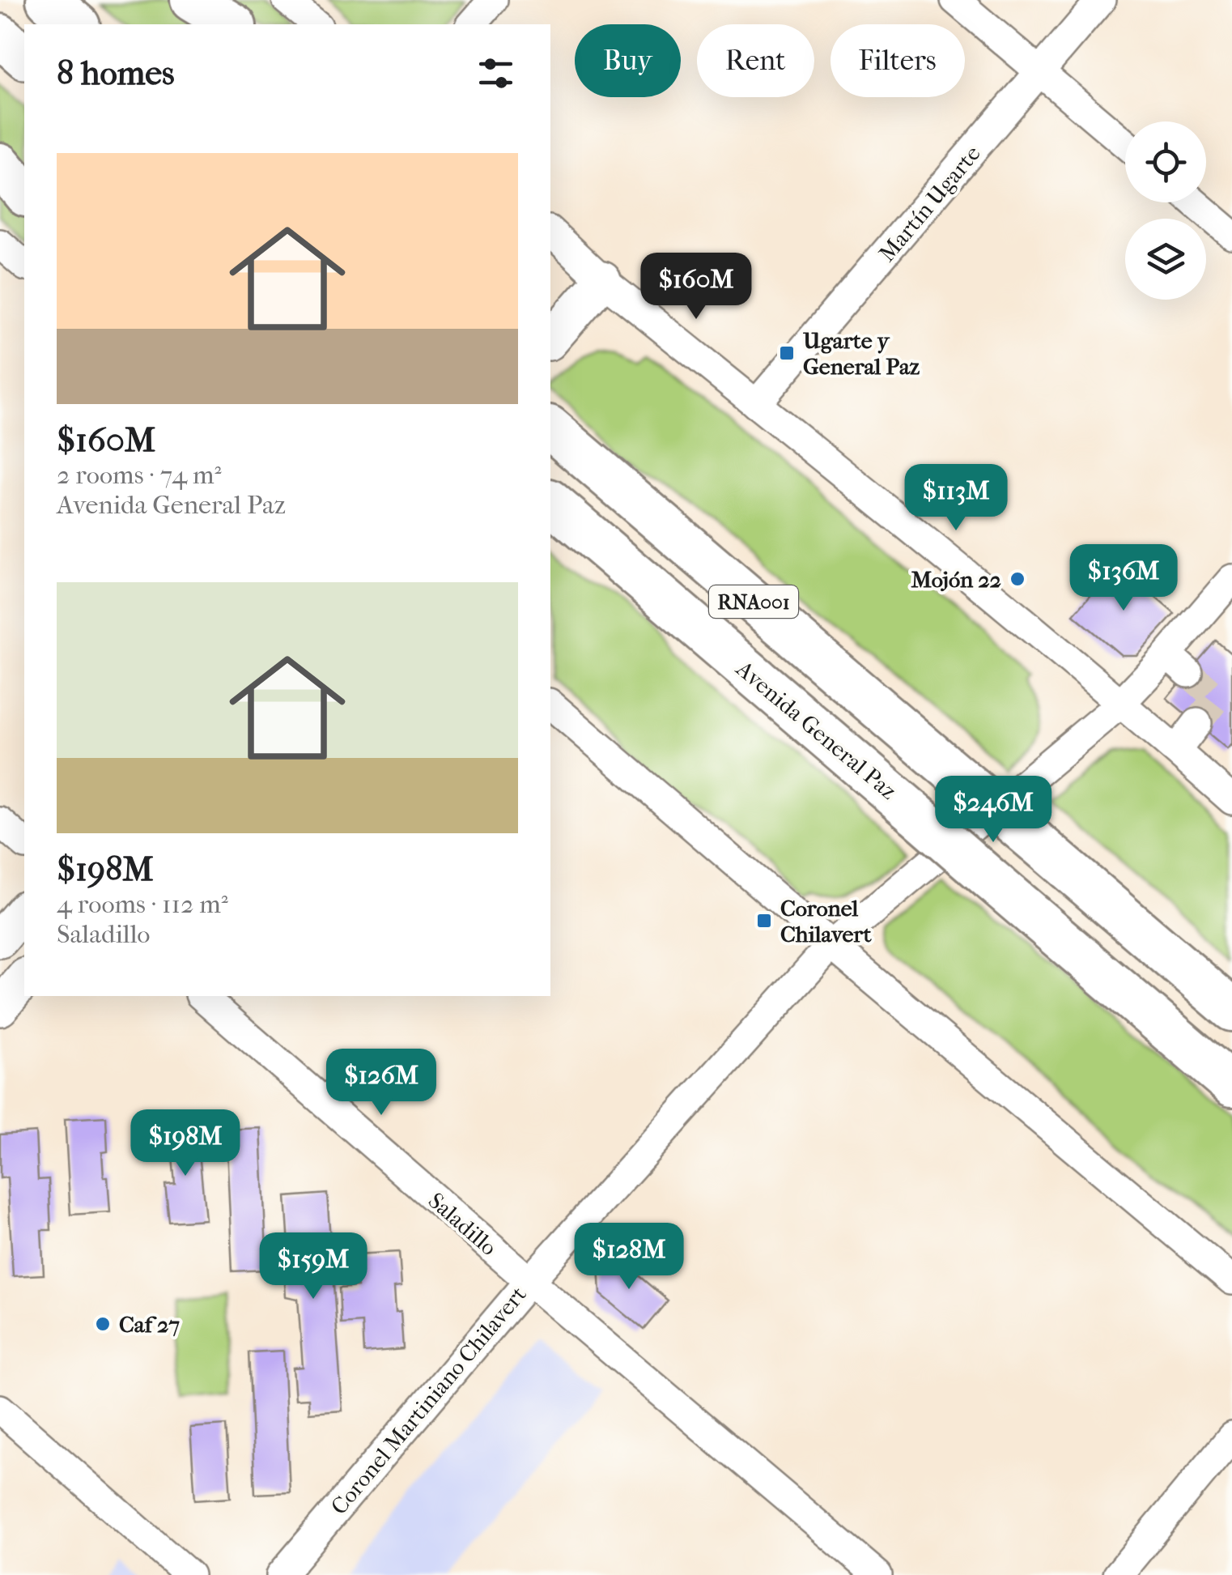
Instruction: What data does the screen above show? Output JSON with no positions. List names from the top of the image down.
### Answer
{
  "streets": {
    "highway": ["RNA001", "Avenida General Paz"],
    "street": ["Martín Ugarte", "Saladillo", "Coronel Martiniano Chilavert"]
  },
  "crossings": [
    ["Saladillo", "Coronel Martiniano Chilavert"]
  ],
  "places": {
    "transit": ["Ugarte y General Paz", "Coronel Chilavert"],
    "other": ["Mojón 22", "Caf 27"]
  },
  "page": {
    "chip": ["Buy", "Rent", "Filters"],
    "heading": "8 homes",
    "list": [
      {
        "name": "$160M",
        "note": "2 rooms · 74 m² · Avenida General Paz"
      },
      {
        "name": "$198M",
        "note": "4 rooms · 112 m² · Saladillo"
      }
    ],
    "price": [
      "$160M",
      "$113M",
      "$136M",
      "$246M",
      "$126M",
      "$198M",
      "$128M",
      "$159M"
    ]
  }
}
